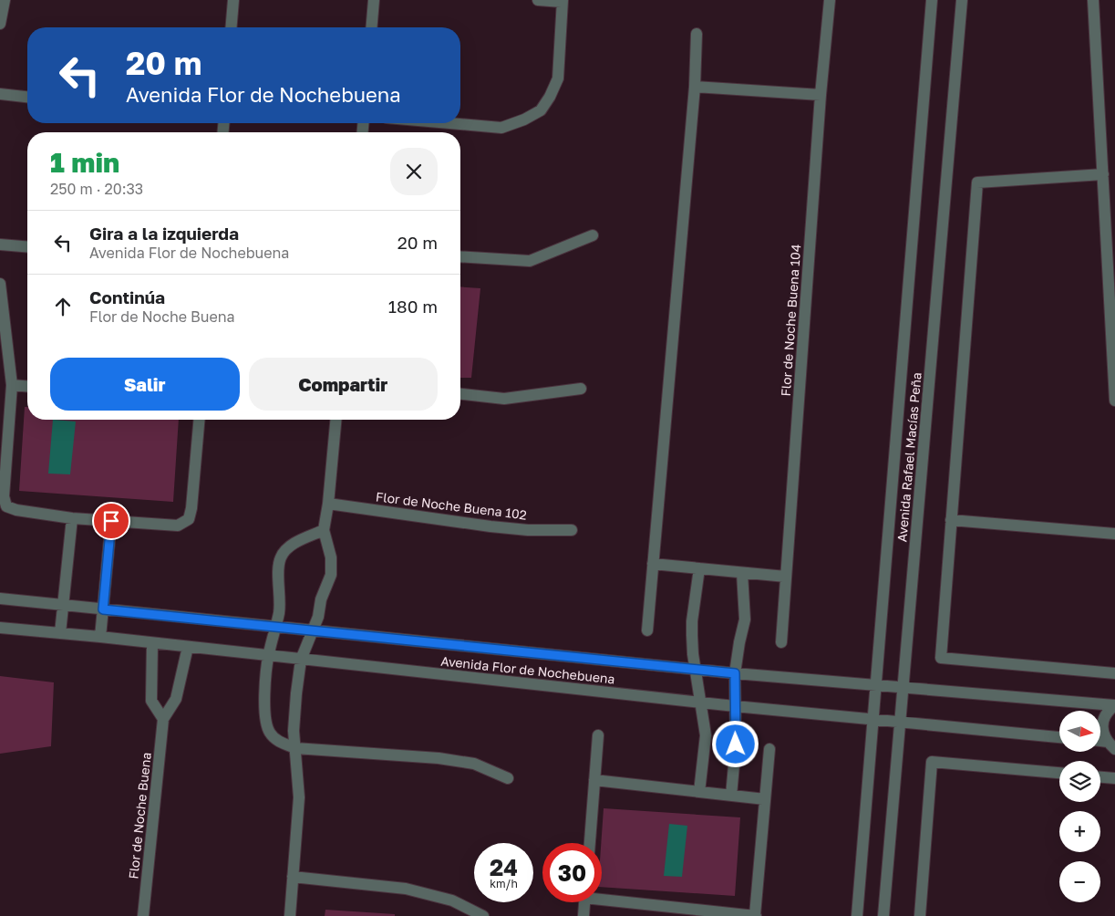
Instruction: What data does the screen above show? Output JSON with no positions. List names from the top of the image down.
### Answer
{
  "streets": {
    "street": [
      "Flor de Noche Buena 104",
      "Avenida Rafael Macías Peña",
      "Flor de Noche Buena 102",
      "Avenida Flor de Nochebuena",
      "Flor de Noche Buena"
    ]
  },
  "crossings": [
    ["Avenida Rafael Macías Peña", "Avenida Flor de Nochebuena"],
    ["Avenida Flor de Nochebuena", "Flor de Noche Buena"]
  ],
  "north": "right",
  "page": {
    "turn": ["20 m", "Avenida Flor de Nochebuena"],
    "heading": ["1 min", "250 m · 20:33"],
    "list": [
      {
        "name": "Gira a la izquierda",
        "note": "Avenida Flor de Nochebuena",
        "value": "20 m"
      },
      {
        "name": "Continúa",
        "note": "Flor de Noche Buena",
        "value": "180 m"
      }
    ],
    "buttons": ["Salir", "Compartir"],
    "map_buttons": ["+", "−"],
    "speed": "24 km/h",
    "limit": "30"
  }
}
